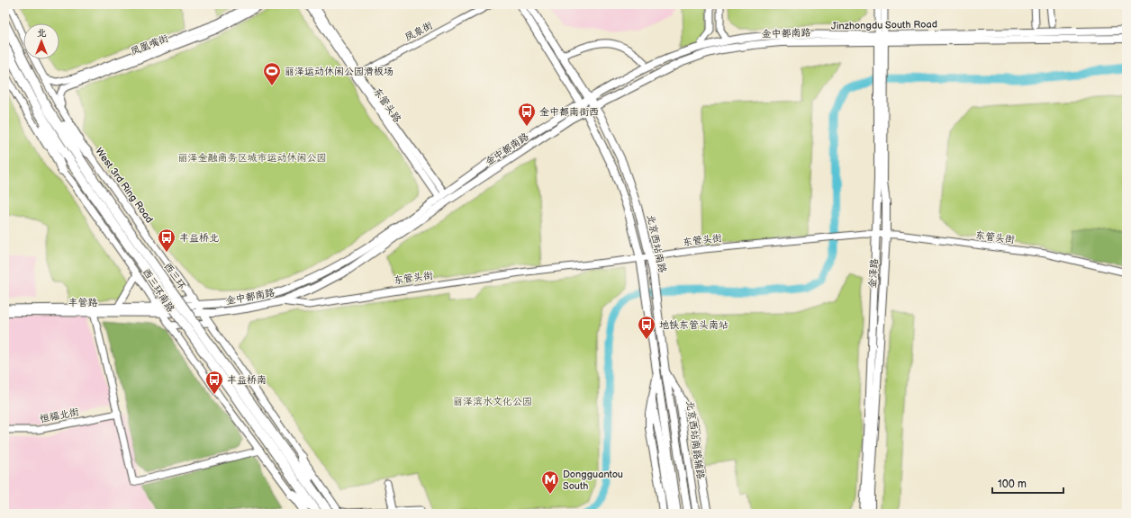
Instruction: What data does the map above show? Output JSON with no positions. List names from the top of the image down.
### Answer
{
  "streets": {
    "highway": ["西三环"],
    "main road": [
      "Jinzhongdu South Road",
      "金中都南路",
      "北京西站南路",
      "金泽路",
      "丰管路"
    ],
    "street": [
      "凤泉街",
      "凤凰嘴街",
      "东管头路",
      "West 3rd Ring Road",
      "东管头街",
      "西三环南路",
      "恒福北街",
      "北京西站南路辅路"
    ]
  },
  "crossings": [
    ["Jinzhongdu South Road", "金中都南路"],
    ["Jinzhongdu South Road", "北京西站南路"],
    ["Jinzhongdu South Road", "金泽路"],
    ["凤泉街", "东管头路"],
    ["金中都南路", "东管头路"],
    ["金中都南路", "West 3rd Ring Road"],
    ["金中都南路", "东管头街"],
    ["金中都南路", "北京西站南路"],
    ["金中都南路", "金泽路"],
    ["金中都南路", "西三环南路"],
    ["金中都南路", "丰管路"],
    ["凤凰嘴街", "West 3rd Ring Road"],
    ["东管头街", "北京西站南路"],
    ["东管头街", "金泽路"],
    ["北京西站南路", "北京西站南路辅路"],
    ["西三环南路", "丰管路"]
  ],
  "parks": ["丽泽金融商务区城市运动休闲公园", "丽泽滨水文化公园"],
  "places": {
    "sports": ["丽泽运动休闲公园滑板场"],
    "bus stop": [
      "金中都南街西",
      "丰益桥北",
      "地铁东管头南站",
      "丰益桥南"
    ],
    "metro station": ["Dongguantou South"]
  },
  "scale_bar": "100 m",
  "north": "top"
}
